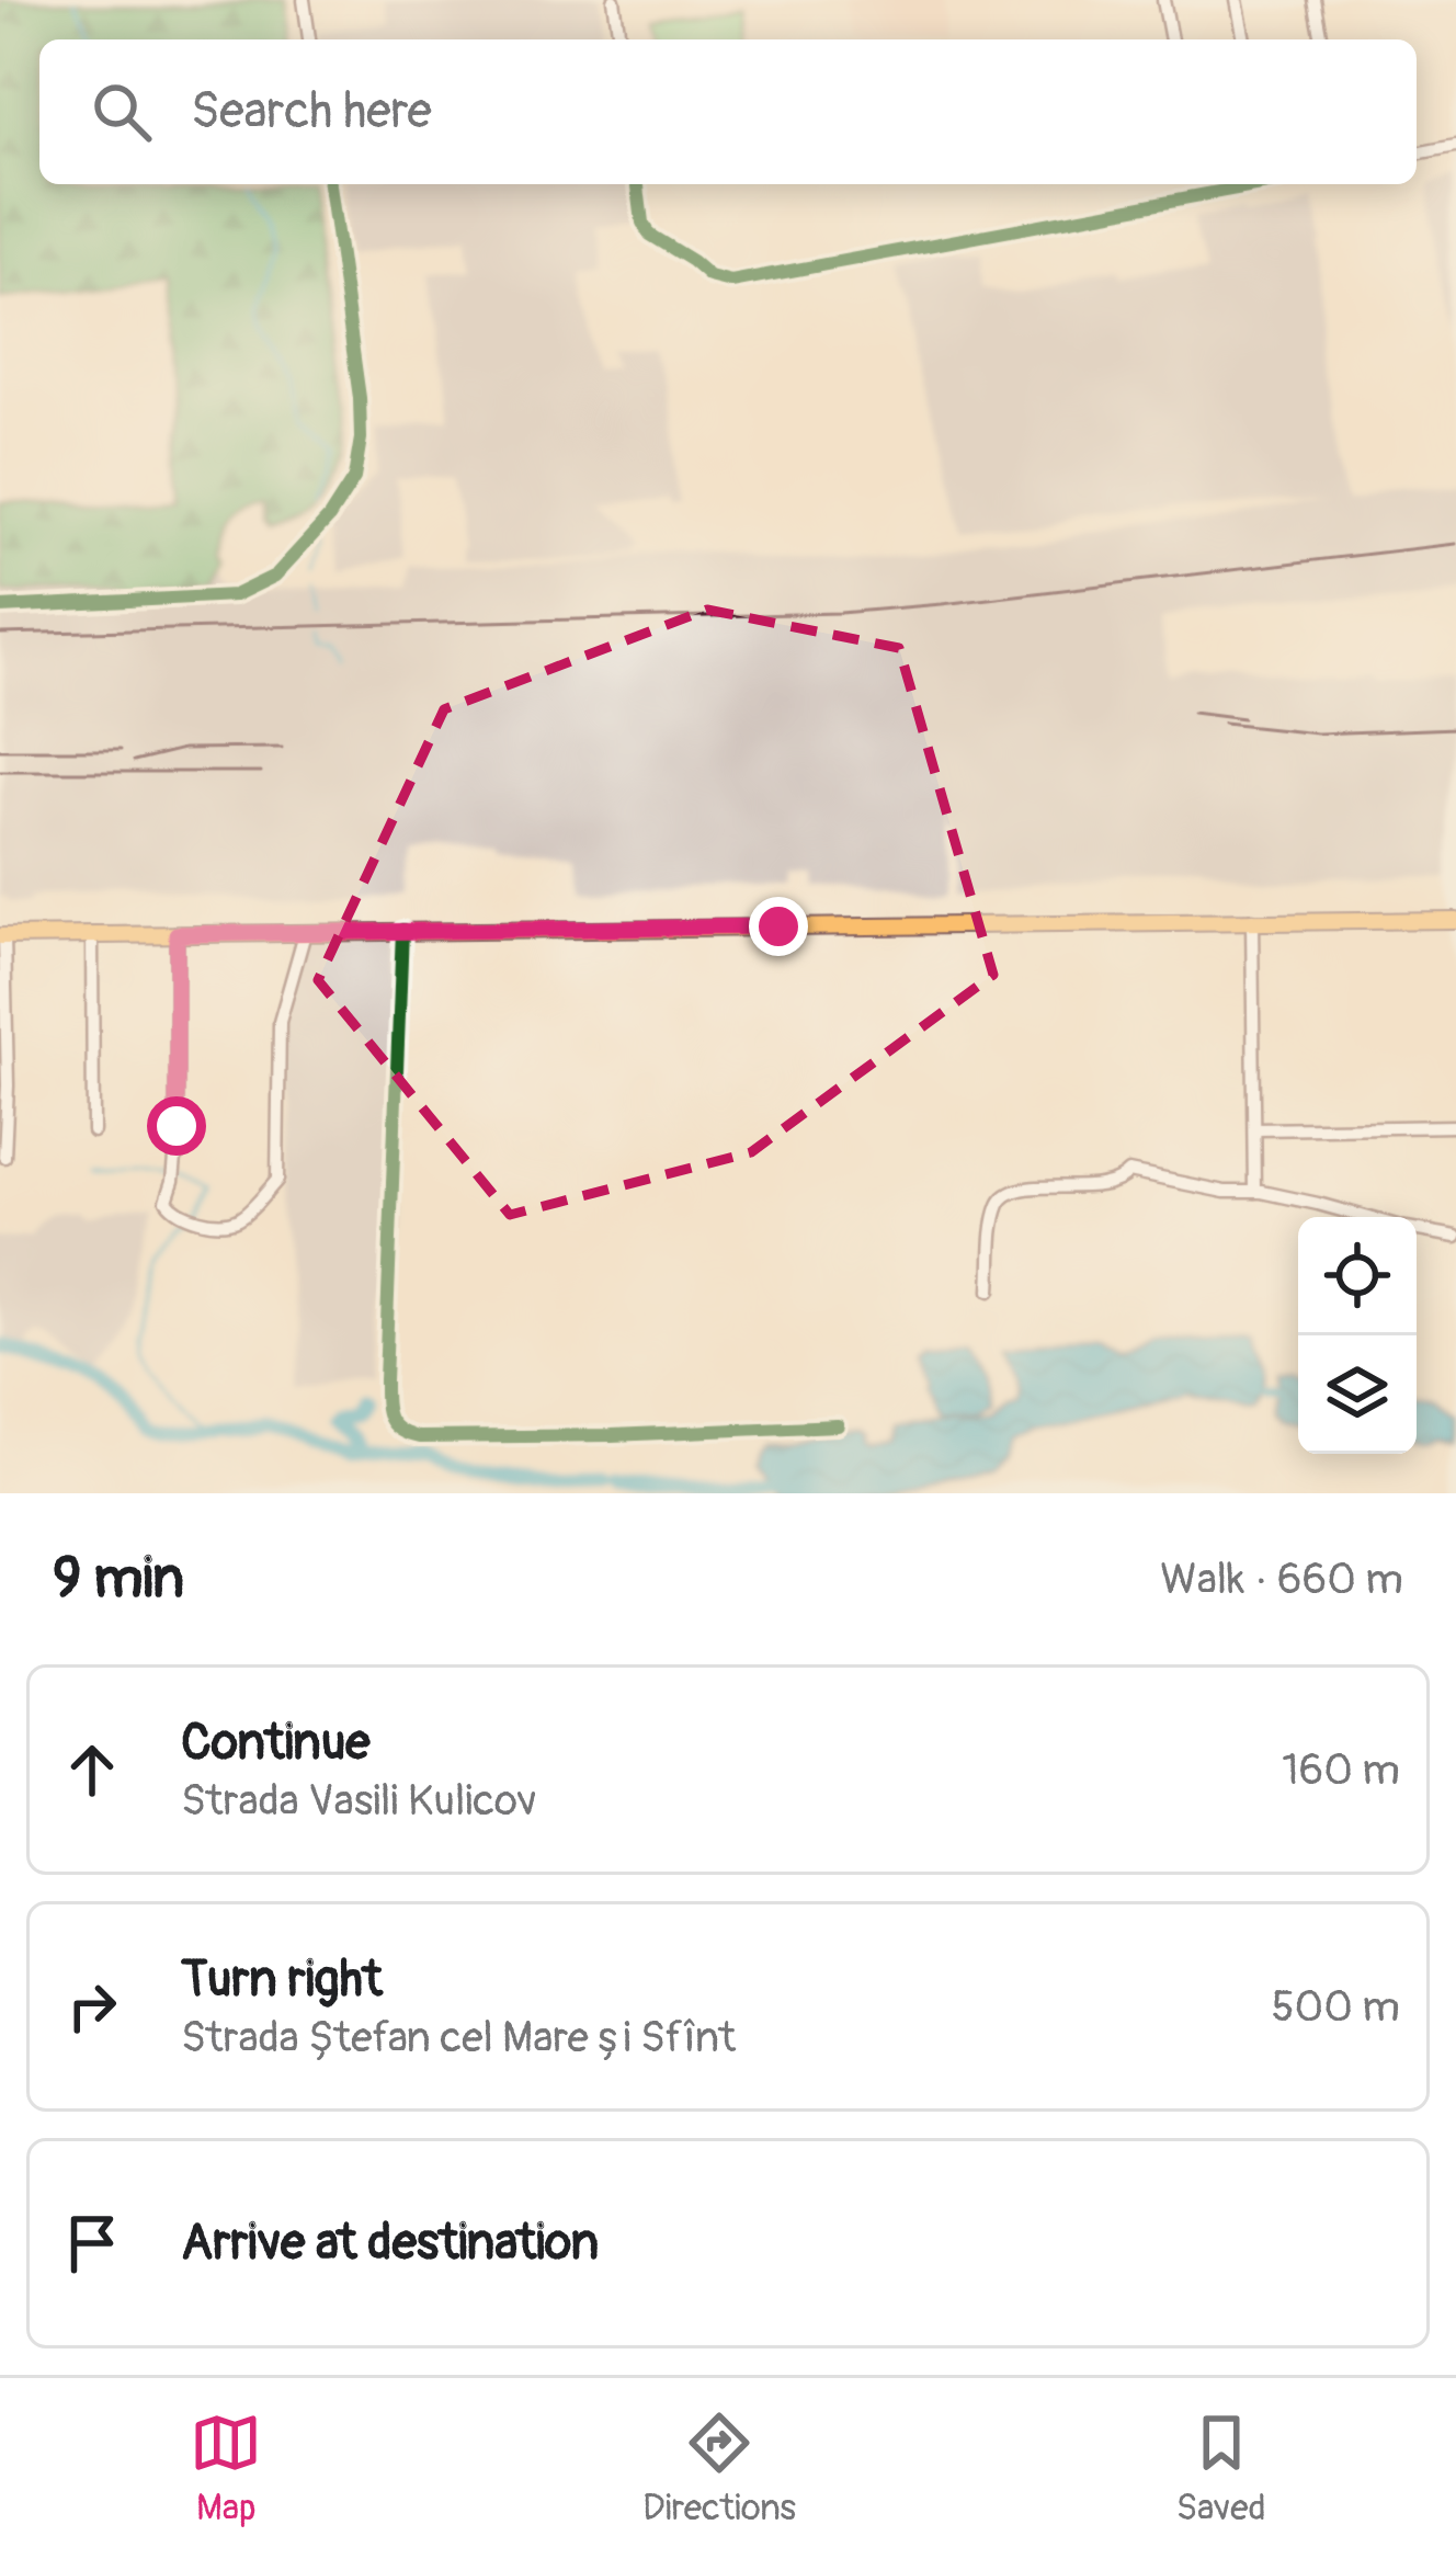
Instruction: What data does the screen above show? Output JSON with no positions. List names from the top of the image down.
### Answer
{
  "page": {
    "search": "Search here",
    "heading": ["9 min", "Walk · 660 m"],
    "list": [
      ["Continue", "Strada Vasili Kulicov", "160 m"],
      ["Turn right", "Strada Ștefan cel Mare și Sfînt", "500 m"],
      "Arrive at destination"
    ],
    "nav": ["Map", "Directions", "Saved"]
  }
}
